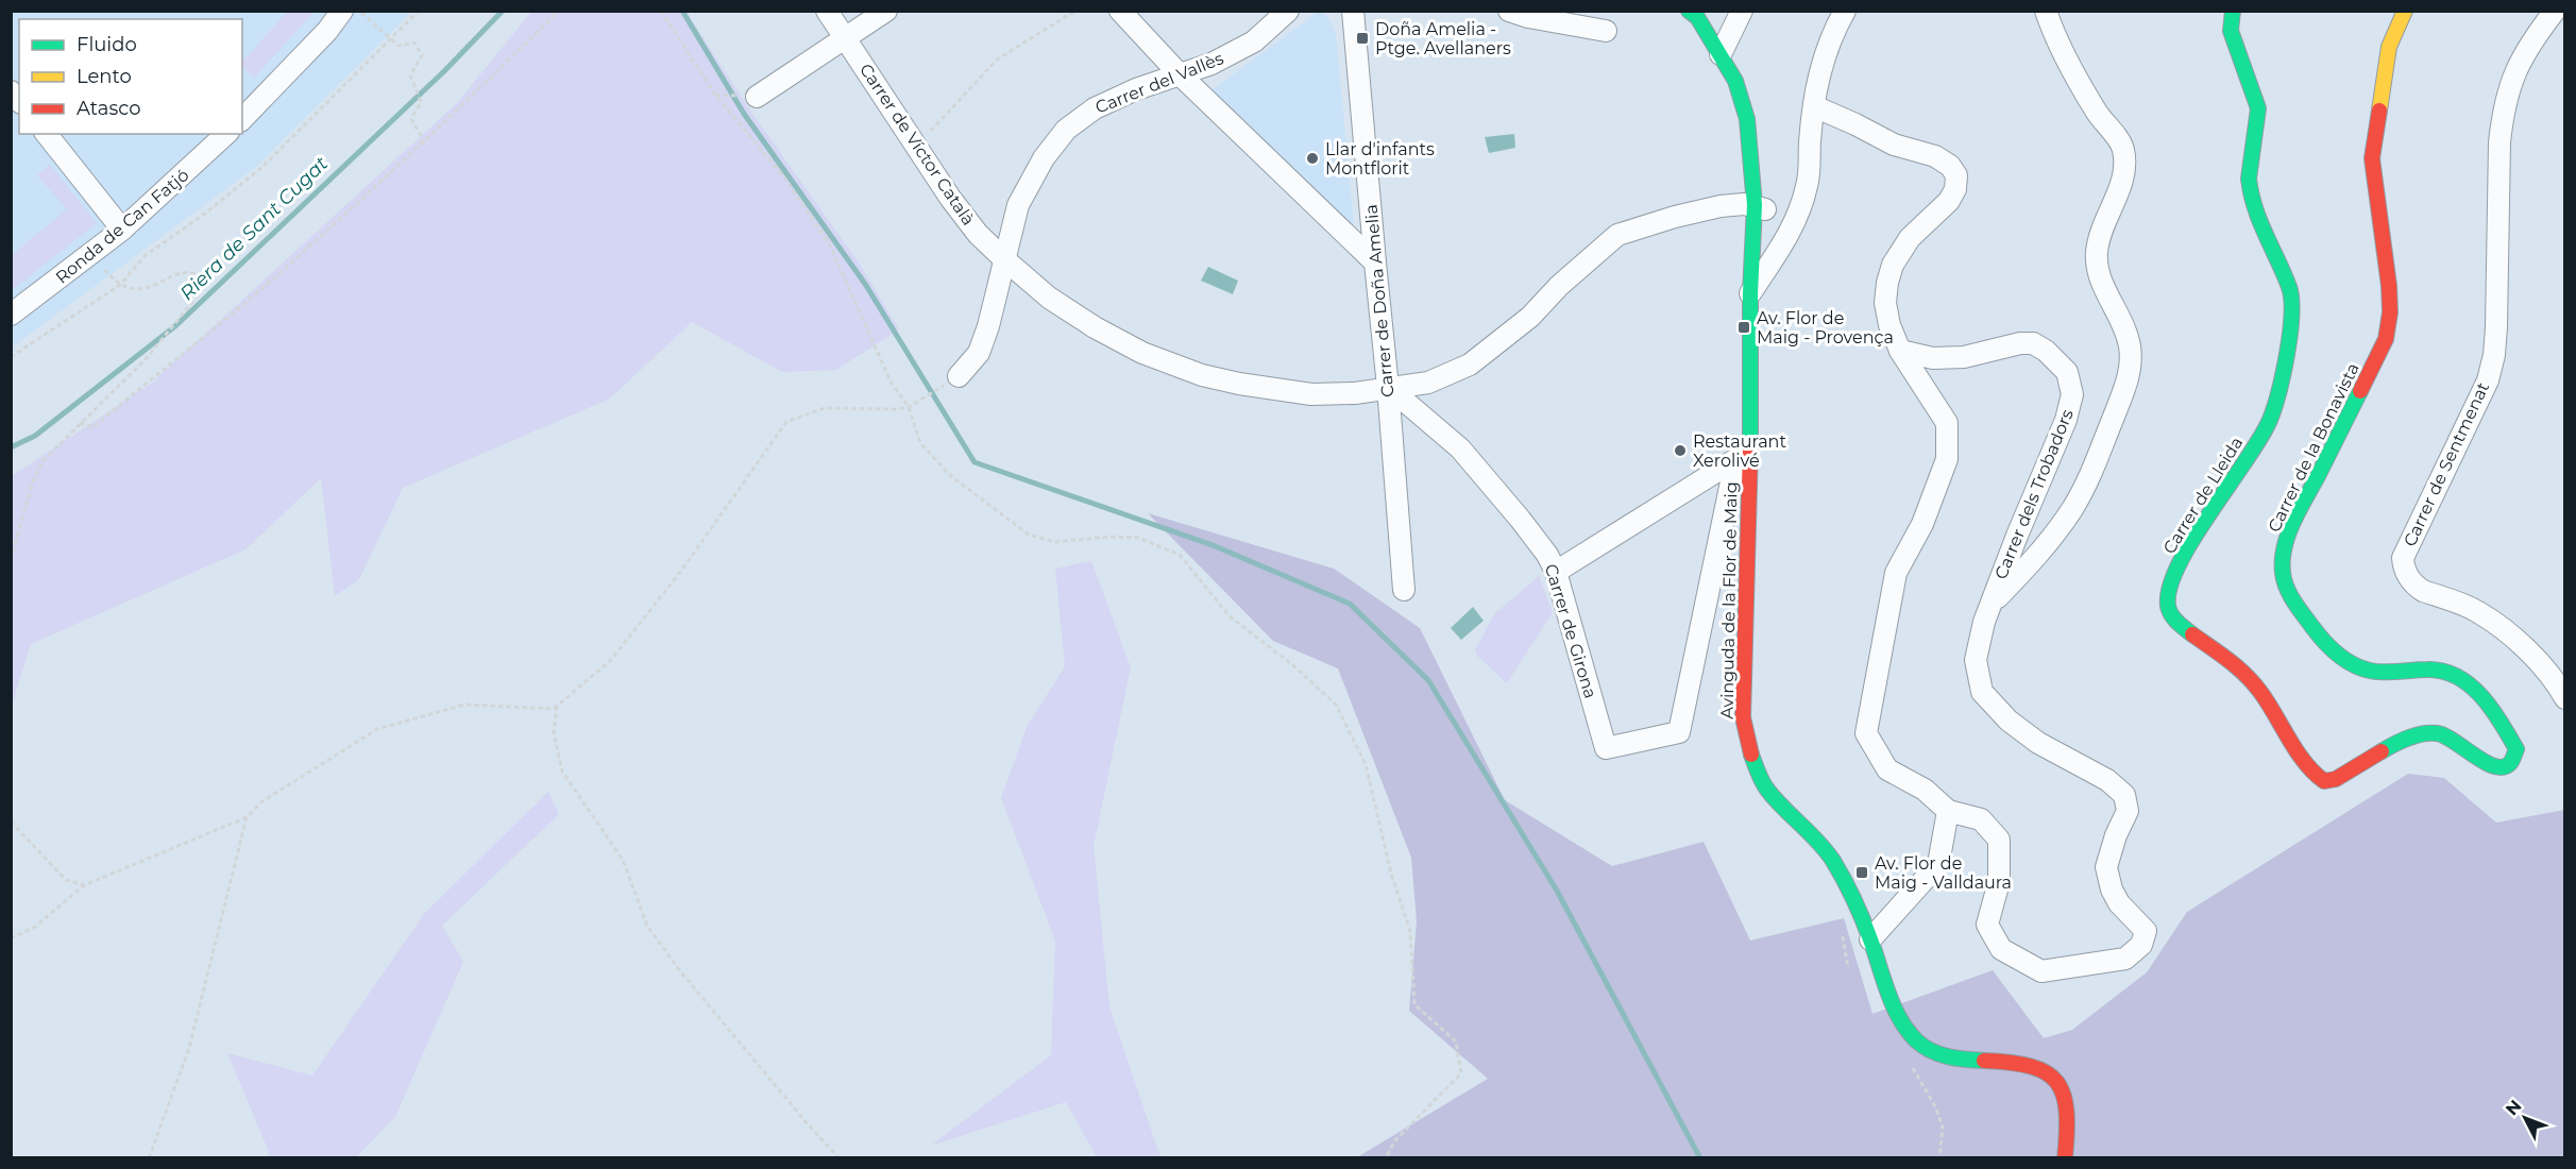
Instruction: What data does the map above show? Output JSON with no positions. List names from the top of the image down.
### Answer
{
  "streets": {
    "street": [
      "Carrer del Vallès",
      "Carrer de Víctor Català",
      "Ronda de Can Fatjó",
      "Carrer de Doña Amelia",
      "Carrer de la Bonavista",
      "Carrer de Sentmenat",
      "Carrer dels Trobadors",
      "Carrer de Lleida",
      "Avinguda de la Flor de Maig",
      "Carrer de Girona"
    ]
  },
  "crossings": [
    ["Carrer del Vallès", "Carrer de Víctor Català"],
    ["Carrer de Víctor Català", "Carrer de Doña Amelia"],
    ["Carrer de Víctor Català", "Avinguda de la Flor de Maig"],
    ["Carrer de Víctor Català", "Carrer de Girona"],
    ["Carrer de Doña Amelia", "Carrer de Girona"],
    ["Carrer de la Bonavista", "Carrer de Lleida"],
    ["Avinguda de la Flor de Maig", "Carrer de Girona"]
  ],
  "water": ["Riera de Sant Cugat"],
  "places": {
    "transit": ["Doña Amelia - Ptge. Avellaners", "Av. Flor de Maig - Provença", "Av. Flor de Maig - Valldaura"],
    "other": ["Llar d'infants Montflorit", "Restaurant Xerolivé"]
  },
  "legend": ["Fluido", "Lento", "Atasco"],
  "north": "top left"
}
